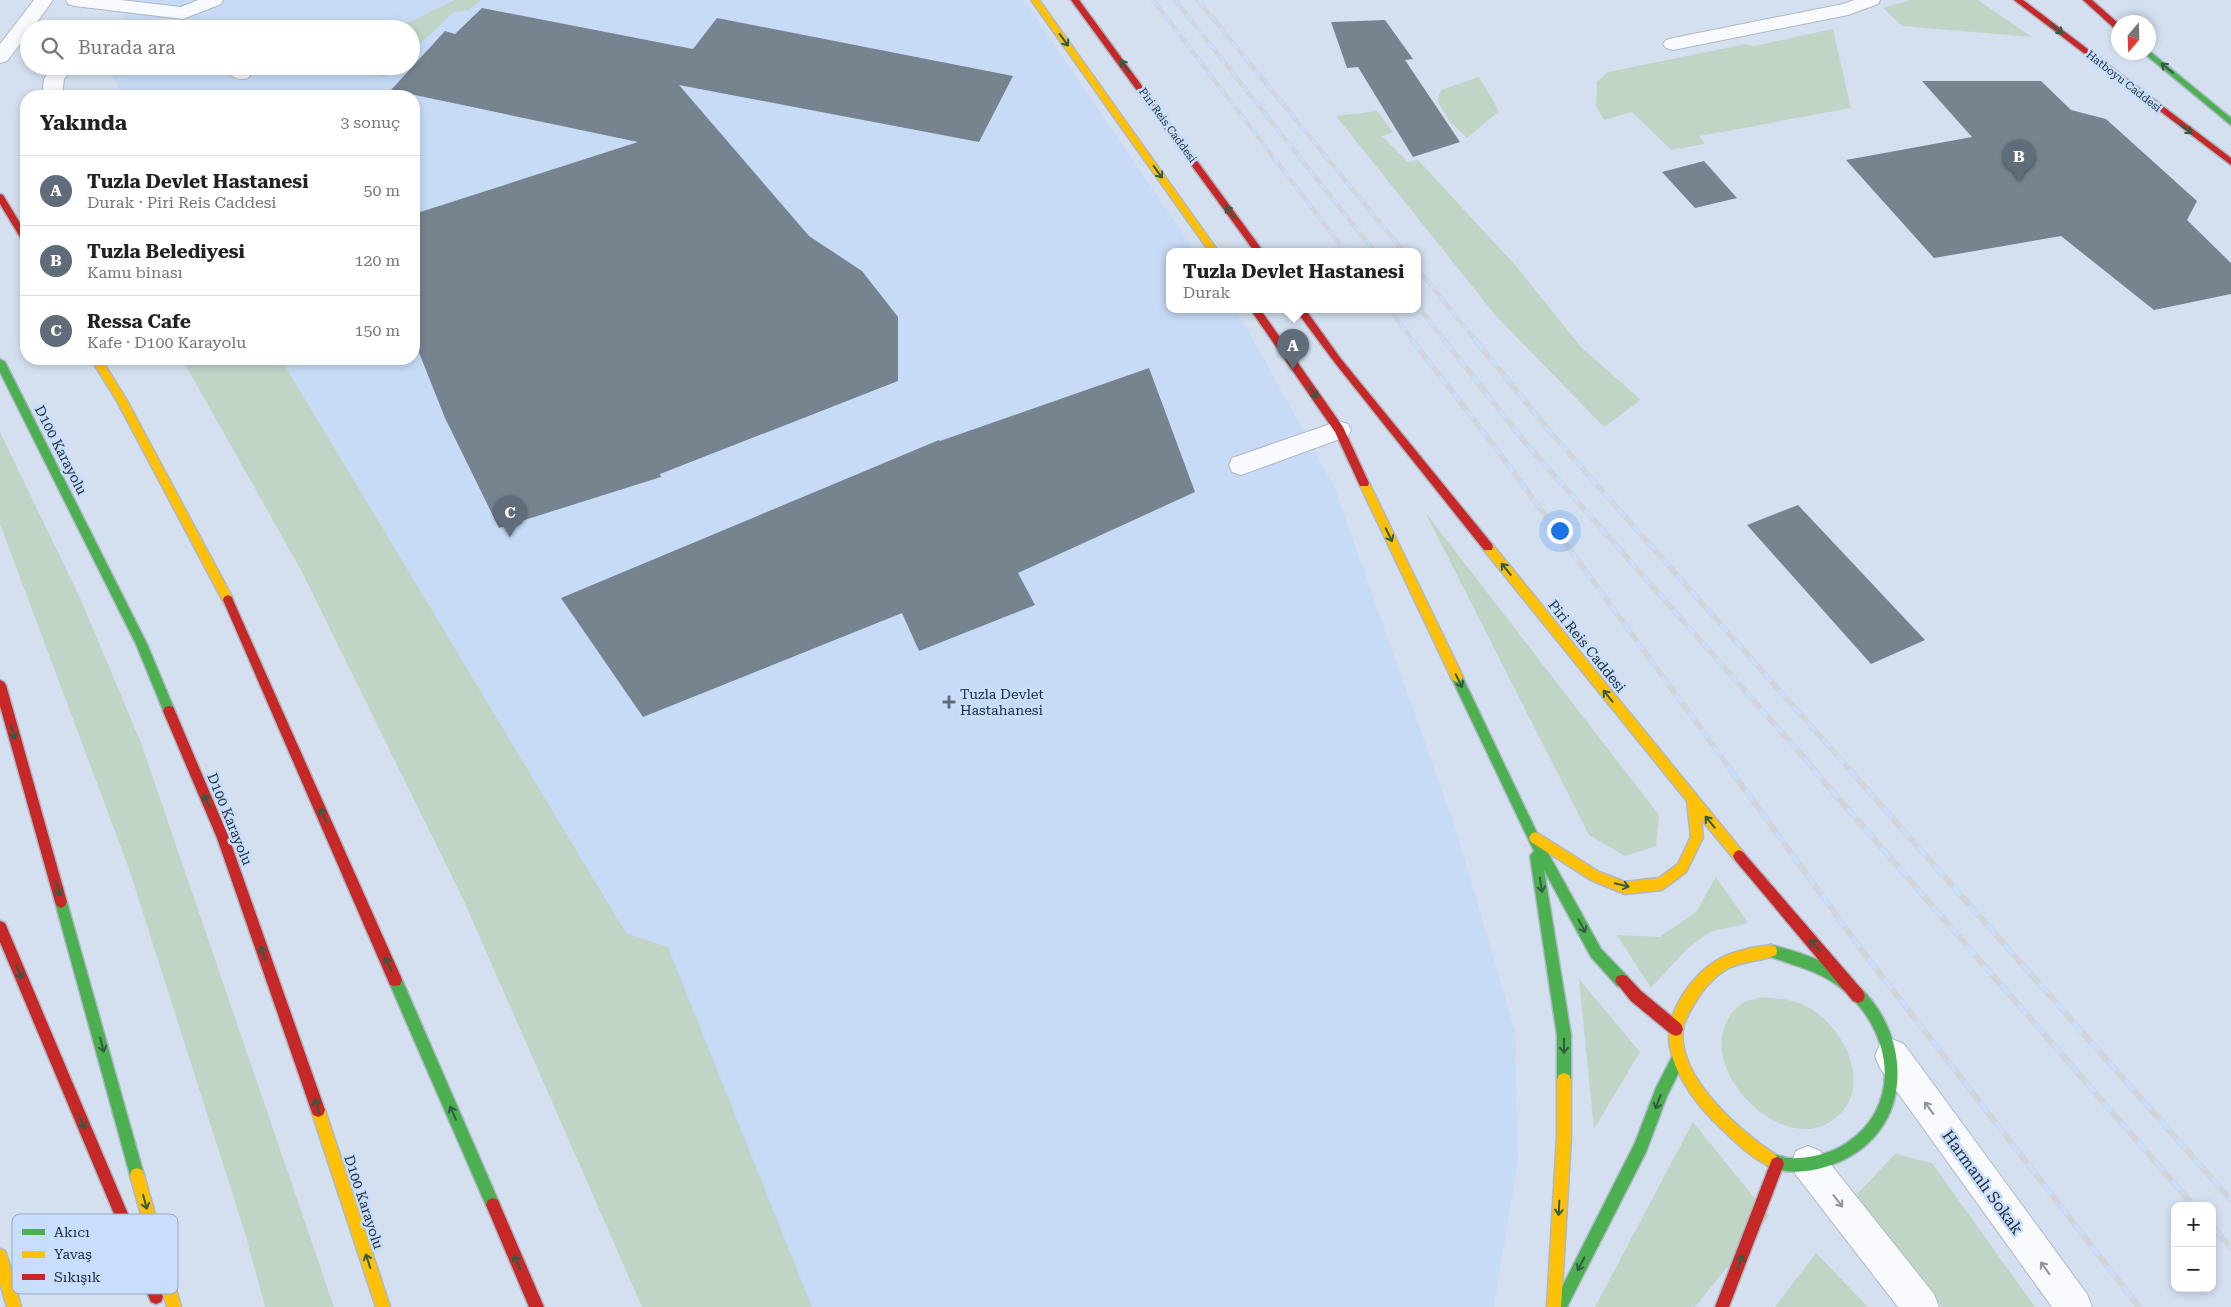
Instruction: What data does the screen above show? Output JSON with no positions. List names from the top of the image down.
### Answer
{
  "streets": {
    "main road": ["Hatboyu Caddesi", "Piri Reis Caddesi", "D100 Karayolu"],
    "street": ["Harmanlı Sokak"]
  },
  "places": {
    "health": ["Tuzla Devlet Hastahanesi"]
  },
  "legend": ["Akıcı", "Yavaş", "Sıkışık"],
  "north": "bottom",
  "page": {
    "search": "Burada ara",
    "heading": ["Yakında", "3 sonuç"],
    "pins": ["B", "A", "C"],
    "list": [
      {
        "mark": "A",
        "name": "Tuzla Devlet Hastanesi",
        "note": "Durak · Piri Reis Caddesi",
        "value": "50 m"
      },
      {
        "mark": "B",
        "name": "Tuzla Belediyesi",
        "note": "Kamu binası",
        "value": "120 m"
      },
      {
        "mark": "C",
        "name": "Ressa Cafe",
        "note": "Kafe · D100 Karayolu",
        "value": "150 m"
      }
    ],
    "popup": ["Tuzla Devlet Hastanesi", "Durak"],
    "map_buttons": ["+", "−"]
  }
}
